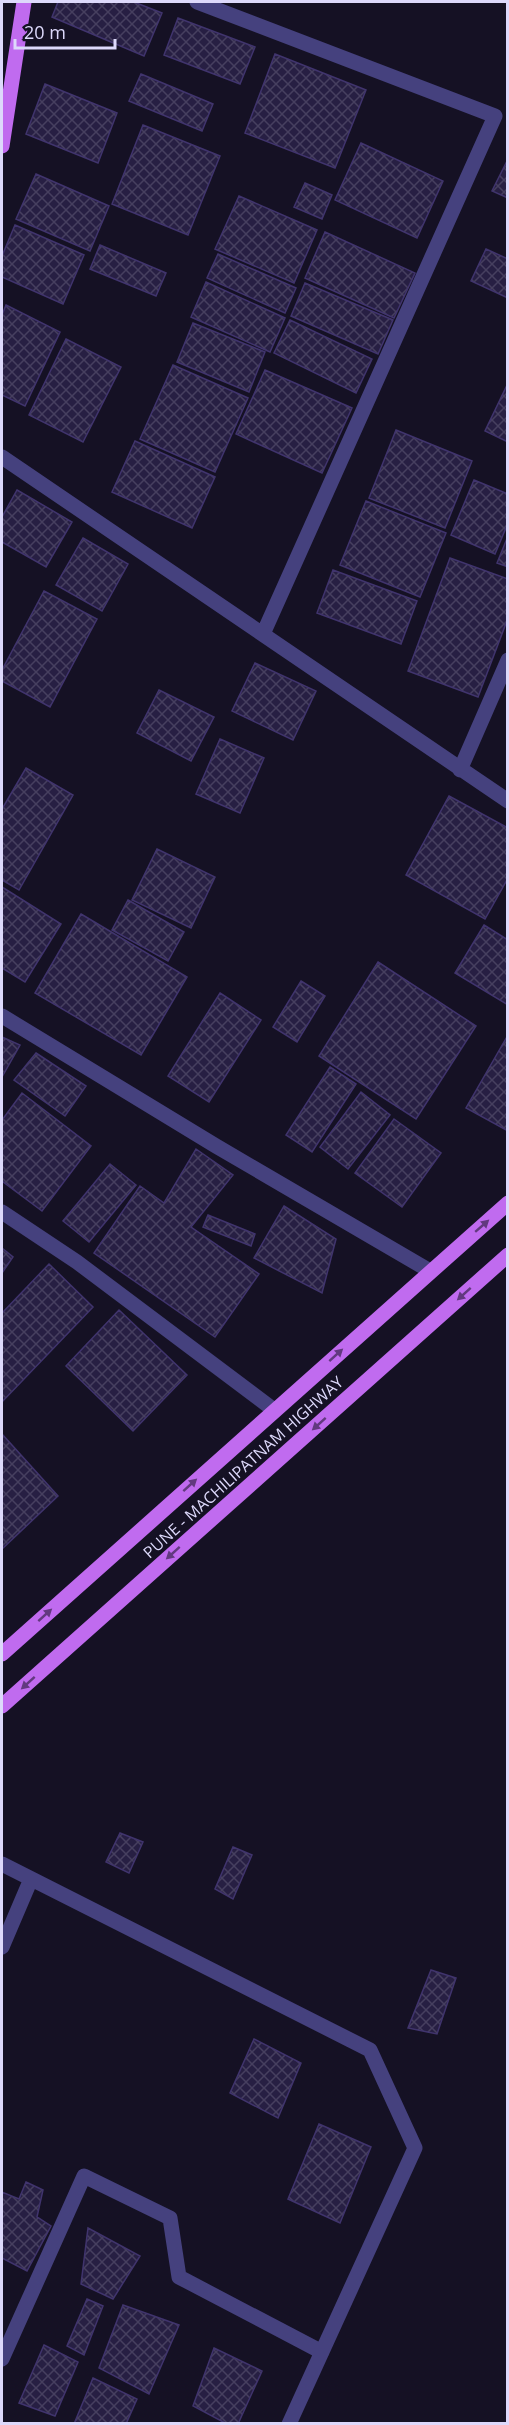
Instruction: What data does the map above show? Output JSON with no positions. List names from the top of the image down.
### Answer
{
  "streets": {
    "main road": ["PUNE - MACHILIPATNAM HIGHWAY"]
  },
  "scale_bar": "20 m"
}
